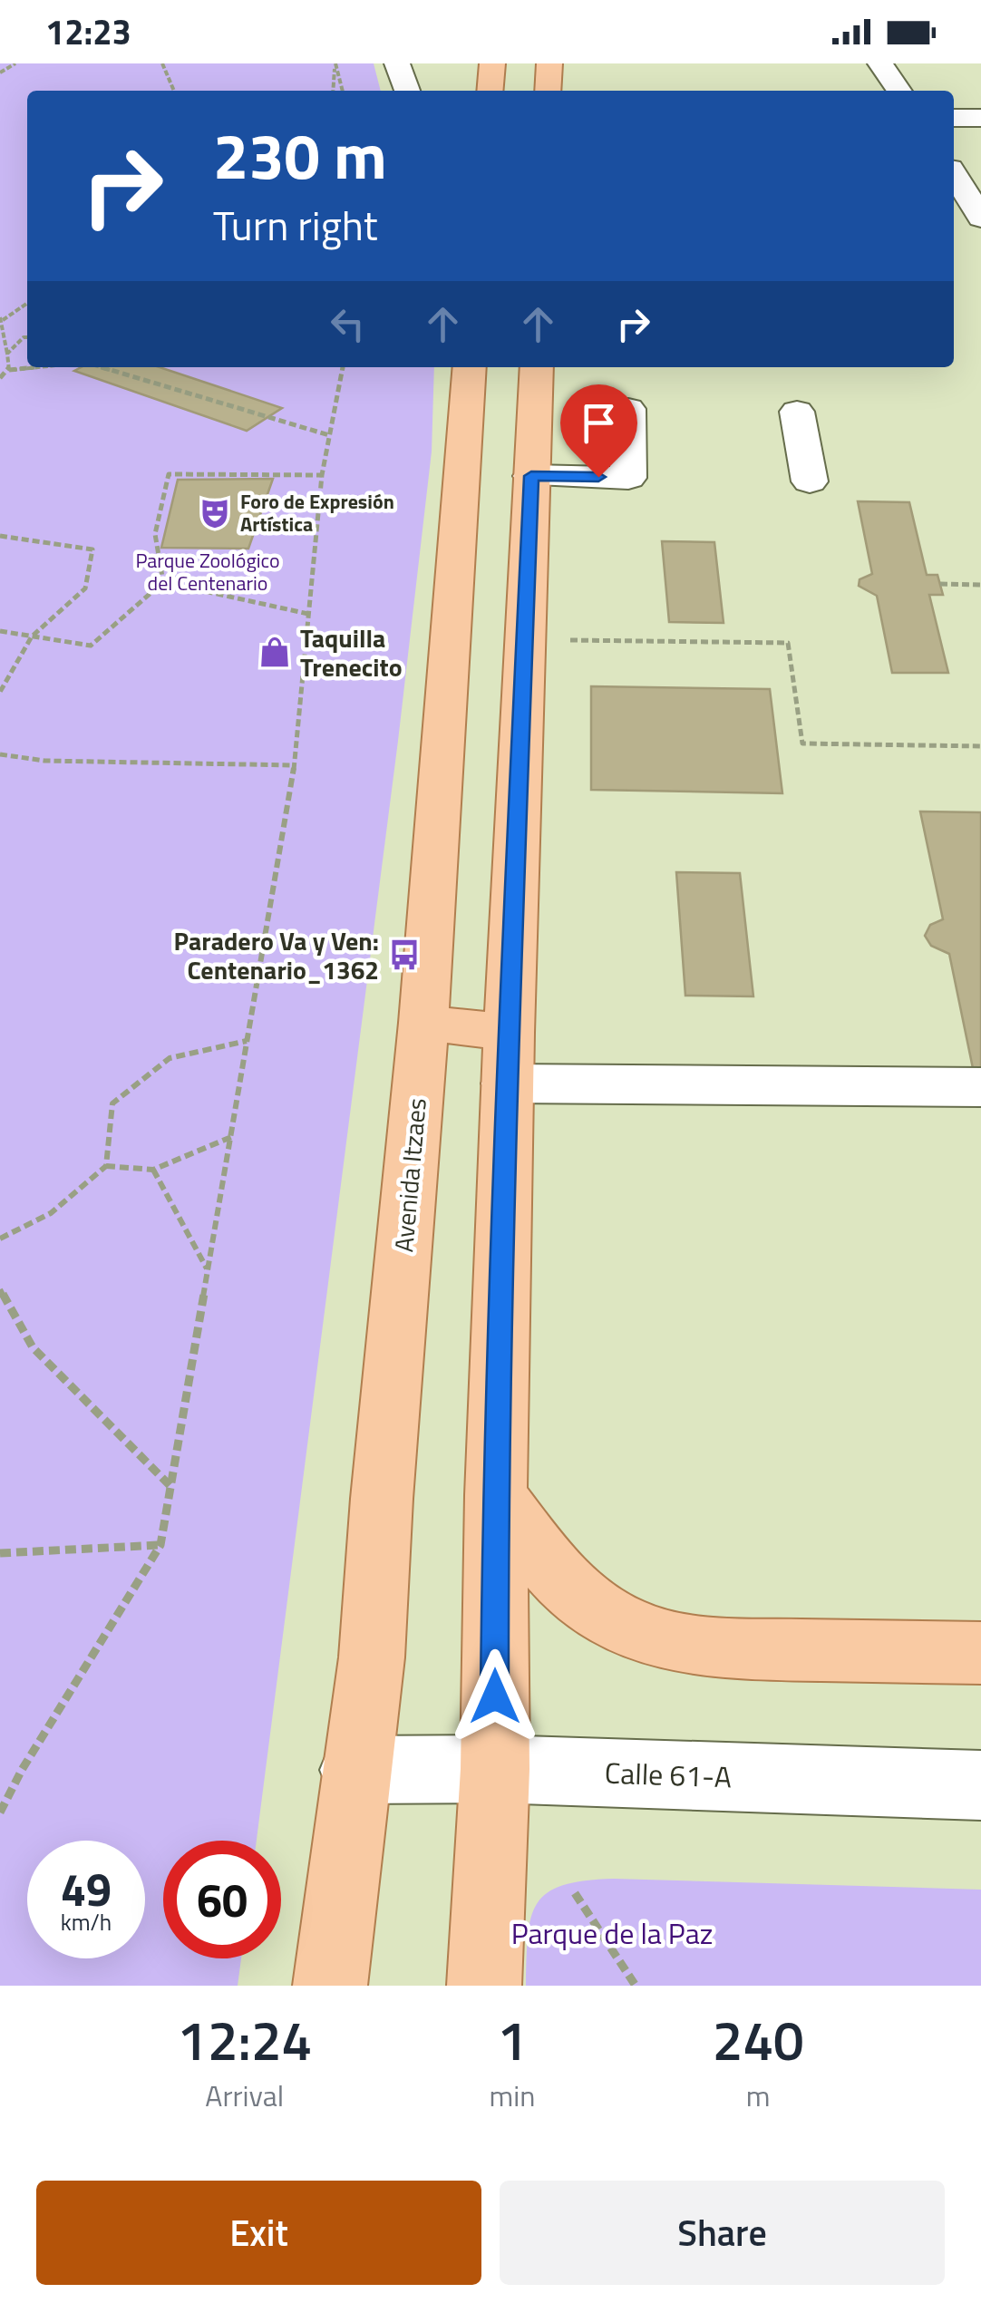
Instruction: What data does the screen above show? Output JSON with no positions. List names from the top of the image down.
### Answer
{
  "streets": {
    "main road": ["Avenida Itzaes"],
    "street": ["Calle 61-A"]
  },
  "crossings": [
    ["Avenida Itzaes", "Calle 61-A"]
  ],
  "parks": ["Parque Zoológico del Centenario", "Parque de la Paz"],
  "places": {
    "theatre": ["Foro de Expresión Artística"],
    "shop": ["Taquilla Trenecito"],
    "bus stop": ["Paradero Va y Ven: Centenario_1362"]
  },
  "page": {
    "status": "12:23",
    "turn": ["230 m", "Turn right"],
    "speed": "49 km/h",
    "limit": "60",
    "eta": [
      "12:24",
      "Arrival",
      "1",
      "min",
      "240",
      "m"
    ],
    "buttons": ["Exit", "Share"]
  }
}
